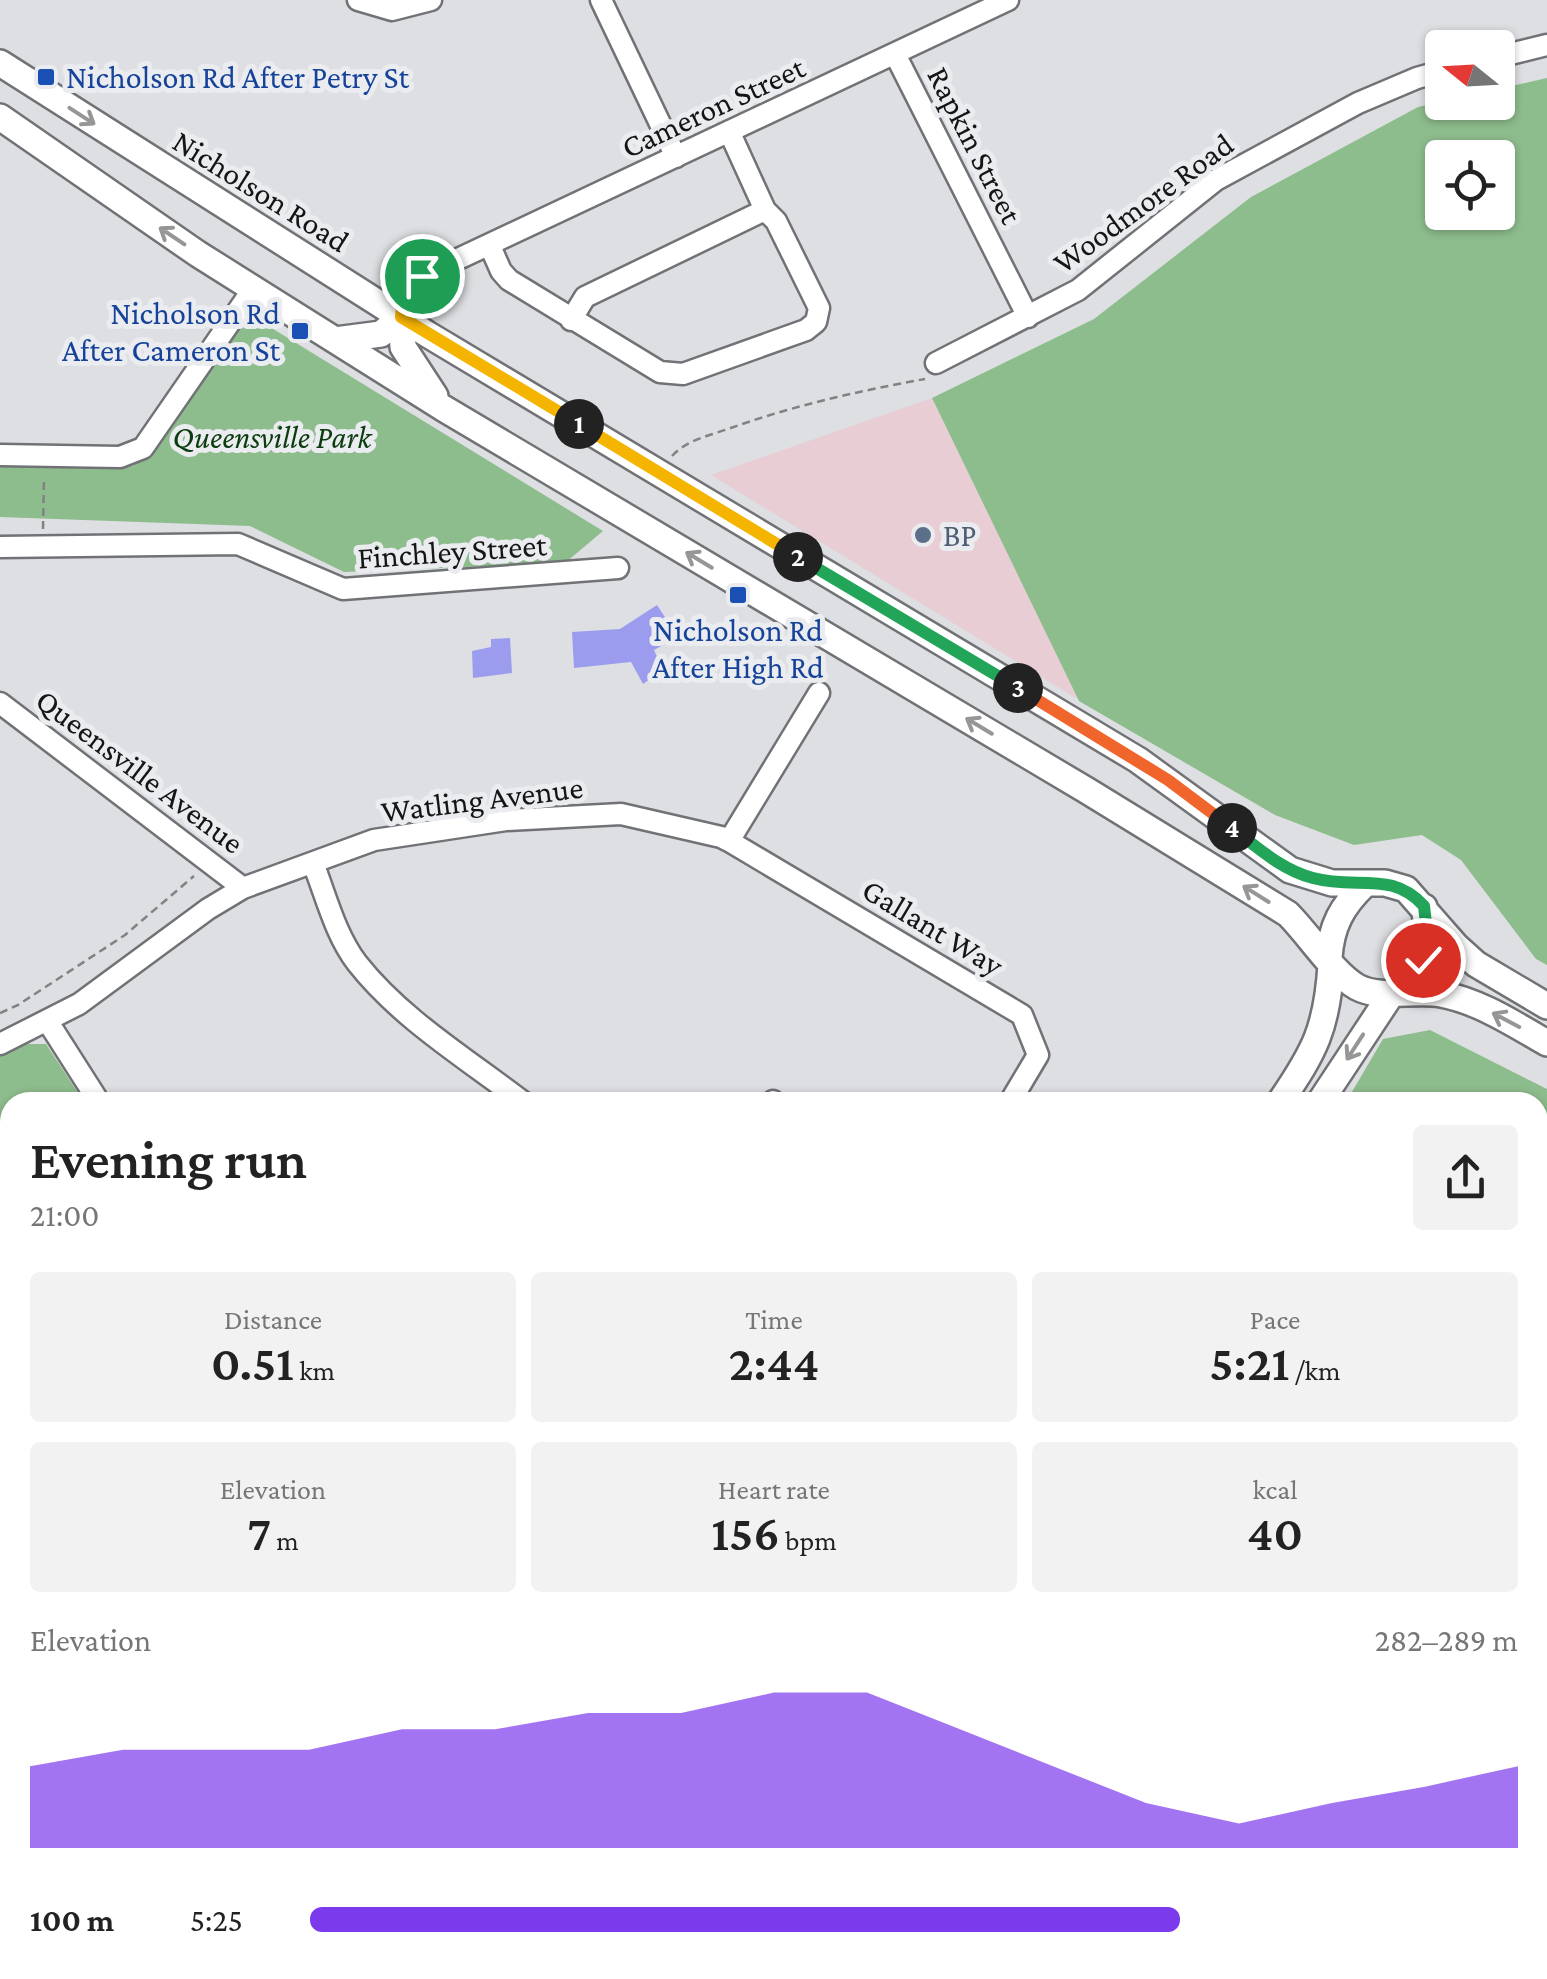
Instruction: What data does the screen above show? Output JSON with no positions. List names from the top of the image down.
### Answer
{
  "streets": {
    "main road": ["Nicholson Road"],
    "street": [
      "Cameron Street",
      "Rapkin Street",
      "Woodmore Road",
      "Finchley Street",
      "Queensville Avenue",
      "Watling Avenue",
      "Gallant Way"
    ]
  },
  "crossings": [
    ["Cameron Street", "Rapkin Street"],
    ["Cameron Street", "Nicholson Road"],
    ["Rapkin Street", "Woodmore Road"],
    ["Queensville Avenue", "Watling Avenue"],
    ["Watling Avenue", "Gallant Way"]
  ],
  "parks": ["Queensville Park"],
  "places": {
    "transit": ["Nicholson Rd After Petry St", "Nicholson Rd After Cameron St", "Nicholson Rd After High Rd"],
    "other": ["BP"]
  },
  "north": "left",
  "page": {
    "pins": [
      "1",
      "2",
      "3",
      "4"
    ],
    "heading": ["Evening run", "21:00"],
    "stats": [
      ["Distance", "0.51 km"],
      ["Time", "2:44"],
      ["Pace", "5:21 /km"],
      ["Elevation", "7 m"],
      ["Heart rate", "156 bpm"],
      ["kcal", "40"]
    ],
    "chart": ["Elevation", "282–289 m"],
    "list": [
      {
        "name": "100 m",
        "note": "5:25"
      }
    ]
  }
}
